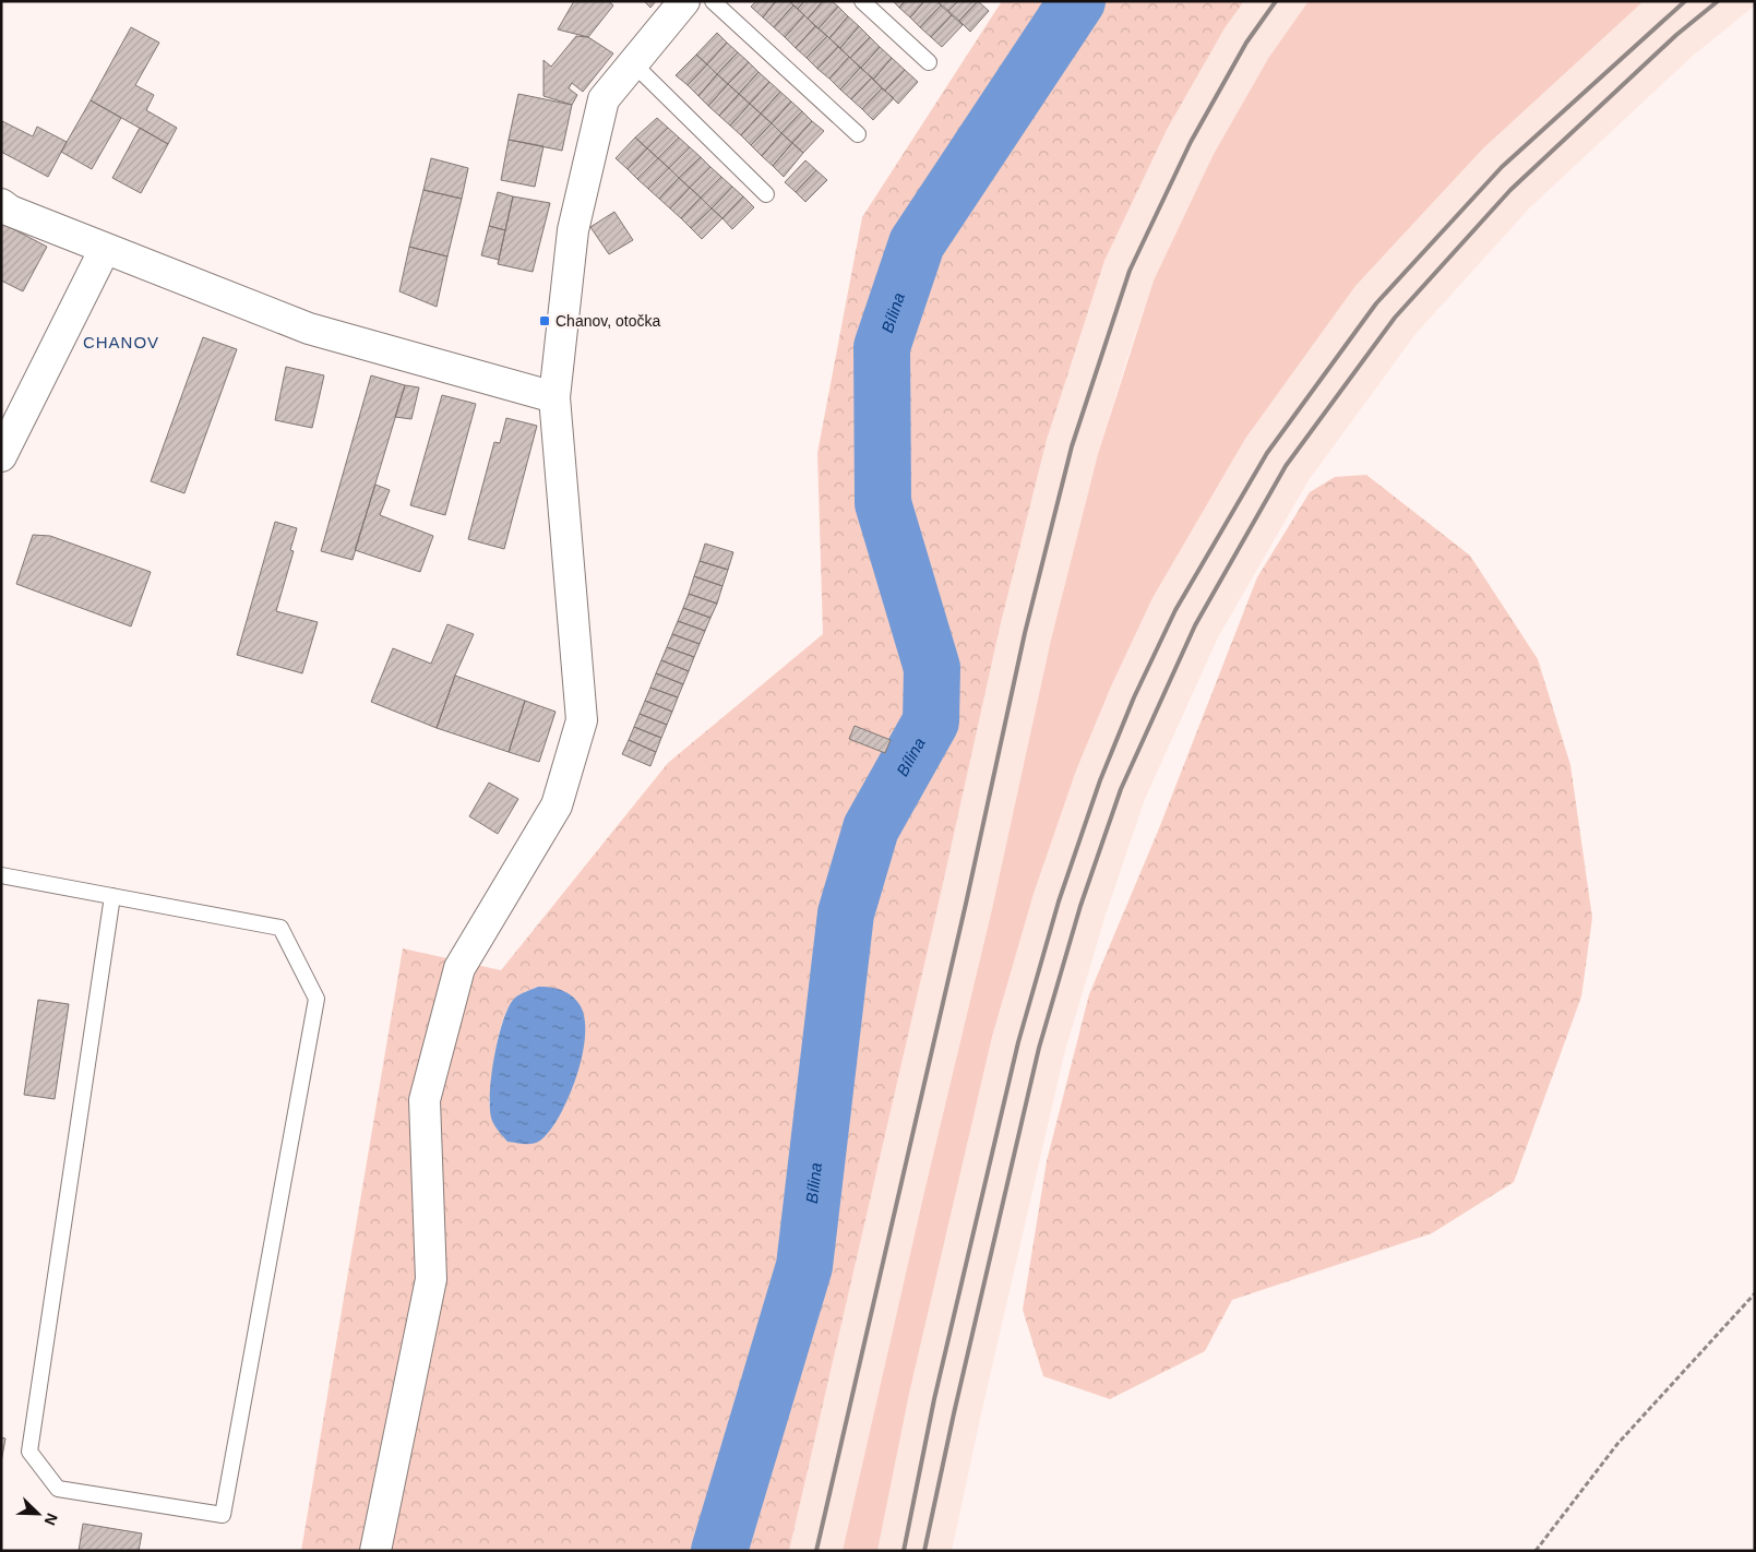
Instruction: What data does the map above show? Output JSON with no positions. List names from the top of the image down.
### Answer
{
  "districts": ["CHANOV"],
  "water": ["Bílina"],
  "places": {
    "transit": ["Chanov, otočka"]
  },
  "north": "bottom right"
}
